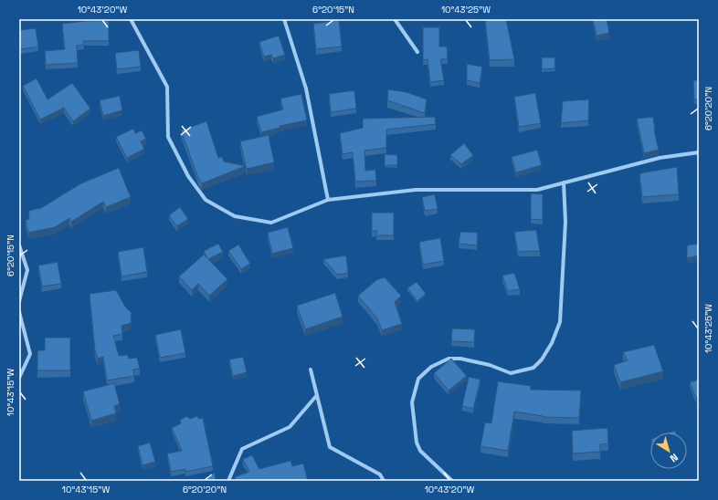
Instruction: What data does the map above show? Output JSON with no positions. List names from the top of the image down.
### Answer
{
  "north": "bottom right",
  "coordinates": [
    "10°43'20\"W",
    "6°20'15\"N",
    "10°43'25\"W",
    "6°20'20\"N",
    "10°43'15\"W"
  ]
}
